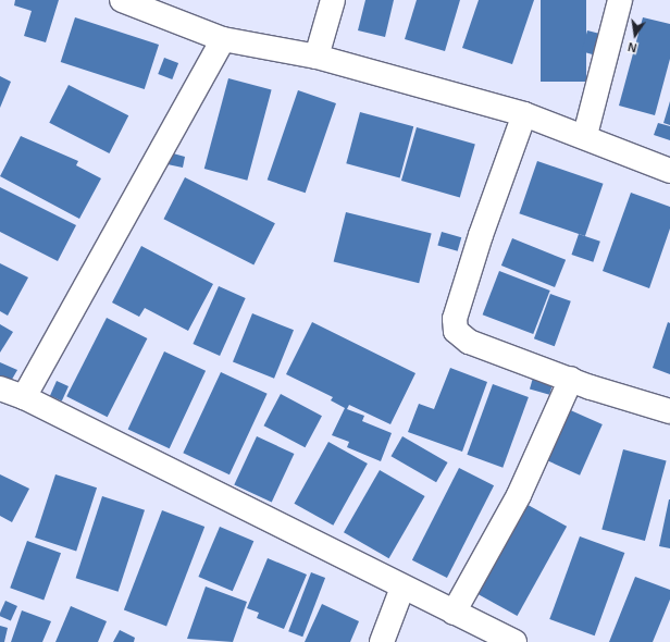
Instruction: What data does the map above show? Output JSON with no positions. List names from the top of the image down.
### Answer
{
  "north": "bottom"
}
